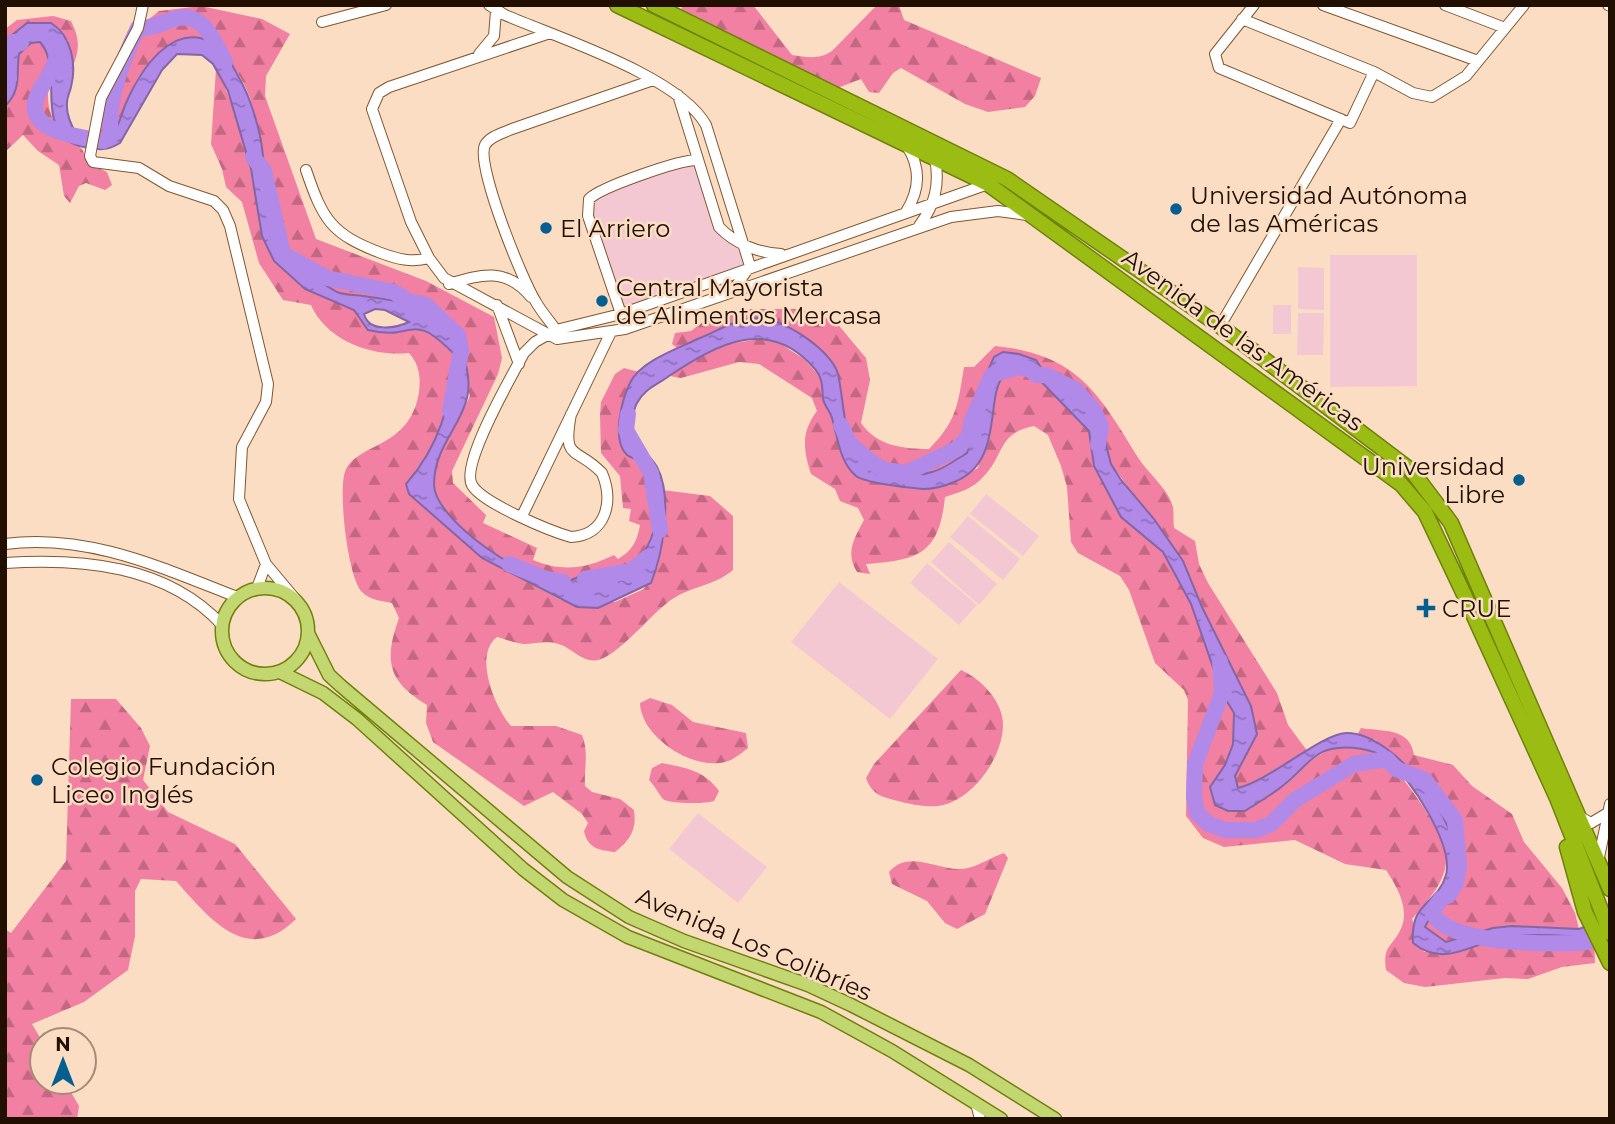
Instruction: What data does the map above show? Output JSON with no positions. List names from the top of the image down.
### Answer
{
  "streets": {
    "highway": ["Avenida de las Américas"],
    "main road": ["Avenida Los Colibríes"]
  },
  "places": {
    "other": [
      "Universidad Autónoma de las Américas",
      "El Arriero",
      "Central Mayorista de Alimentos Mercasa",
      "Universidad Libre",
      "Colegio Fundación Liceo Inglés"
    ],
    "health": ["CRUE"]
  },
  "north": "top"
}
